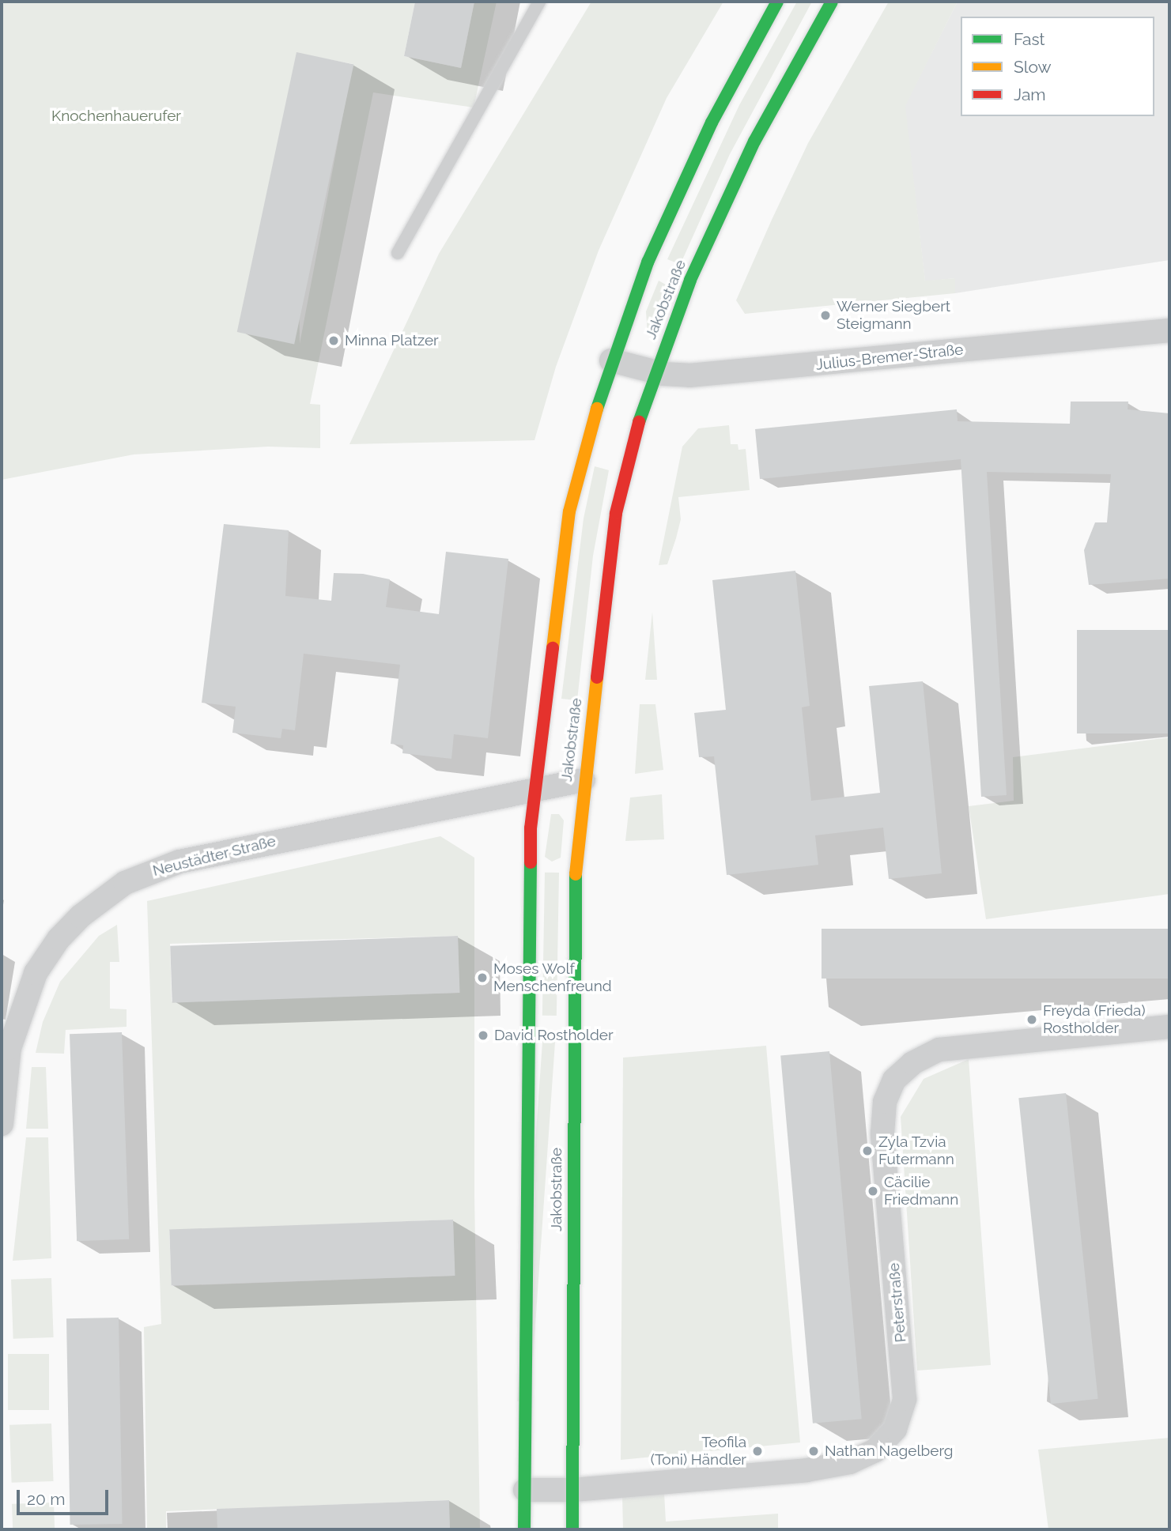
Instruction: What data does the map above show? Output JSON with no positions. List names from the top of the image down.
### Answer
{
  "streets": {
    "street": [
      "Jakobstraße",
      "Julius-Bremer-Straße",
      "Neustädter Straße",
      "Peterstraße"
    ]
  },
  "crossings": [
    ["Jakobstraße", "Julius-Bremer-Straße"],
    ["Jakobstraße", "Neustädter Straße"],
    ["Jakobstraße", "Peterstraße"]
  ],
  "parks": ["Knochenhauerufer"],
  "places": [
    "Werner Siegbert Steigmann",
    "Minna Platzer",
    "Moses Wolf Menschenfreund",
    "Freyda (Frieda) Rostholder",
    "David Rostholder",
    "Zyla Tzvia Futermann",
    "Cäcilie Friedmann",
    "Teofila (Toni) Händler",
    "Nathan Nagelberg"
  ],
  "legend": ["Fast", "Slow", "Jam"],
  "scale_bar": "20 m"
}
